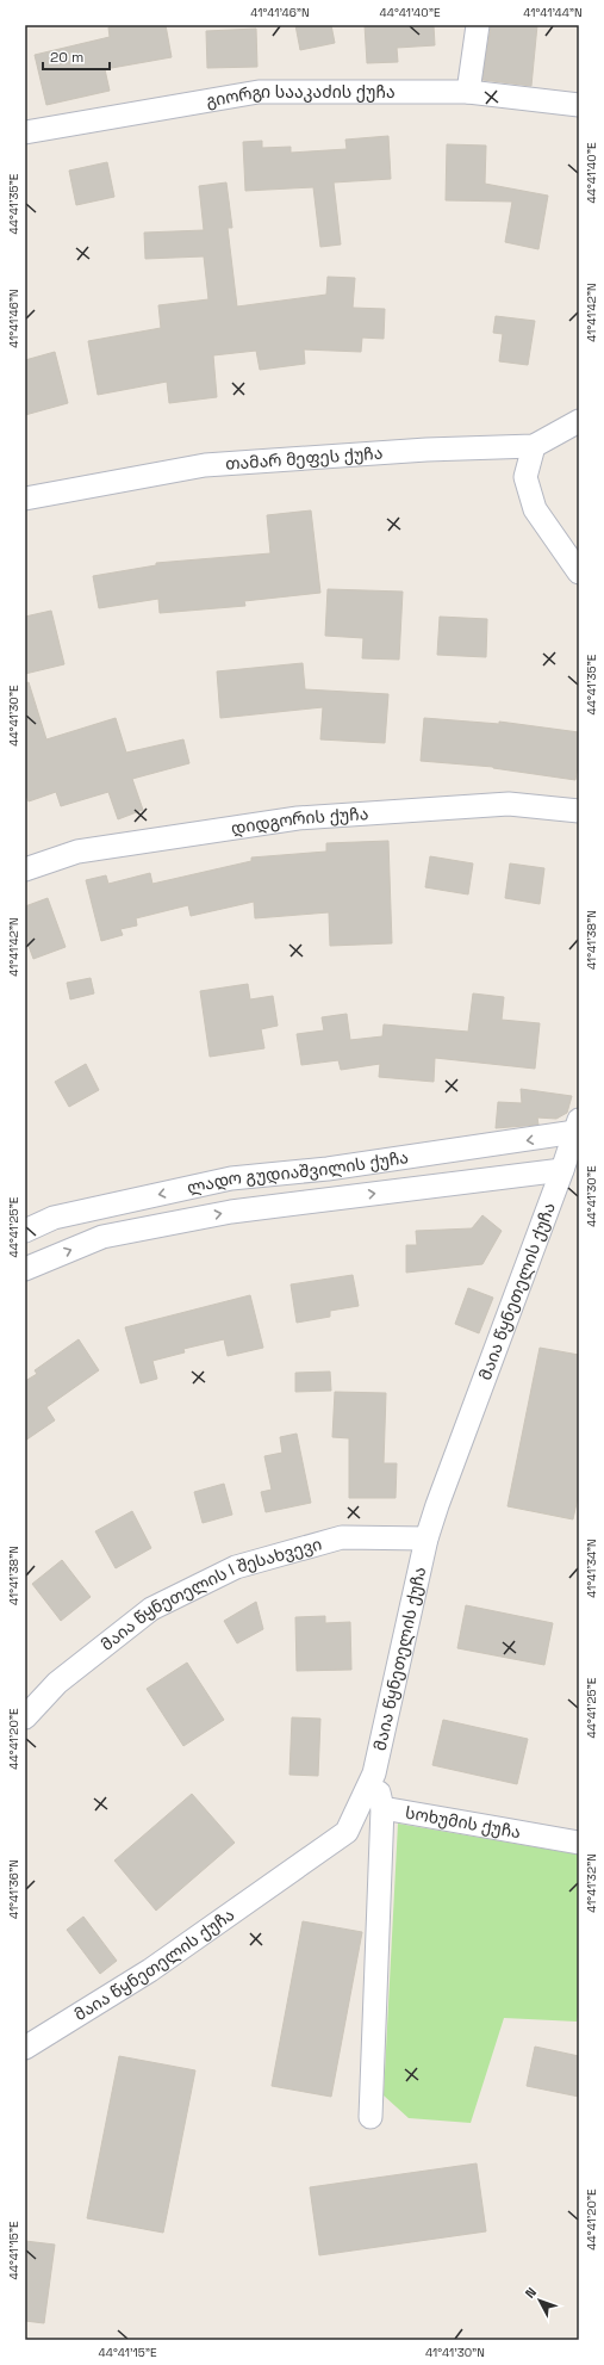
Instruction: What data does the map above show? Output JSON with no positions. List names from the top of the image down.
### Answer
{
  "streets": {
    "street": [
      "გიორგი სააკაძის ქუჩა",
      "თამარ მეფეს ქუჩა",
      "დიდგორის ქუჩა",
      "ლადო გუდიაშვილის ქუჩა",
      "მაია წყნეთელის ქუჩა",
      "მაია წყნეთელის I შესახვევი",
      "სოხუმის ქუჩა"
    ]
  },
  "crossings": [
    ["ლადო გუდიაშვილის ქუჩა", "მაია წყნეთელის ქუჩა"],
    ["მაია წყნეთელის ქუჩა", "მაია წყნეთელის I შესახვევი"],
    ["მაია წყნეთელის ქუჩა", "სოხუმის ქუჩა"]
  ],
  "scale_bar": "20 m",
  "north": "top left",
  "coordinates": [
    "41°41'46\"N",
    "44°41'40\"E",
    "41°41'44\"N",
    "44°41'35\"E",
    "41°41'42\"N",
    "44°41'30\"E",
    "41°41'38\"N",
    "44°41'25\"E",
    "41°41'34\"N",
    "44°41'20\"E",
    "41°41'32\"N",
    "41°41'36\"N",
    "44°41'15\"E",
    "41°41'30\"N"
  ]
}
